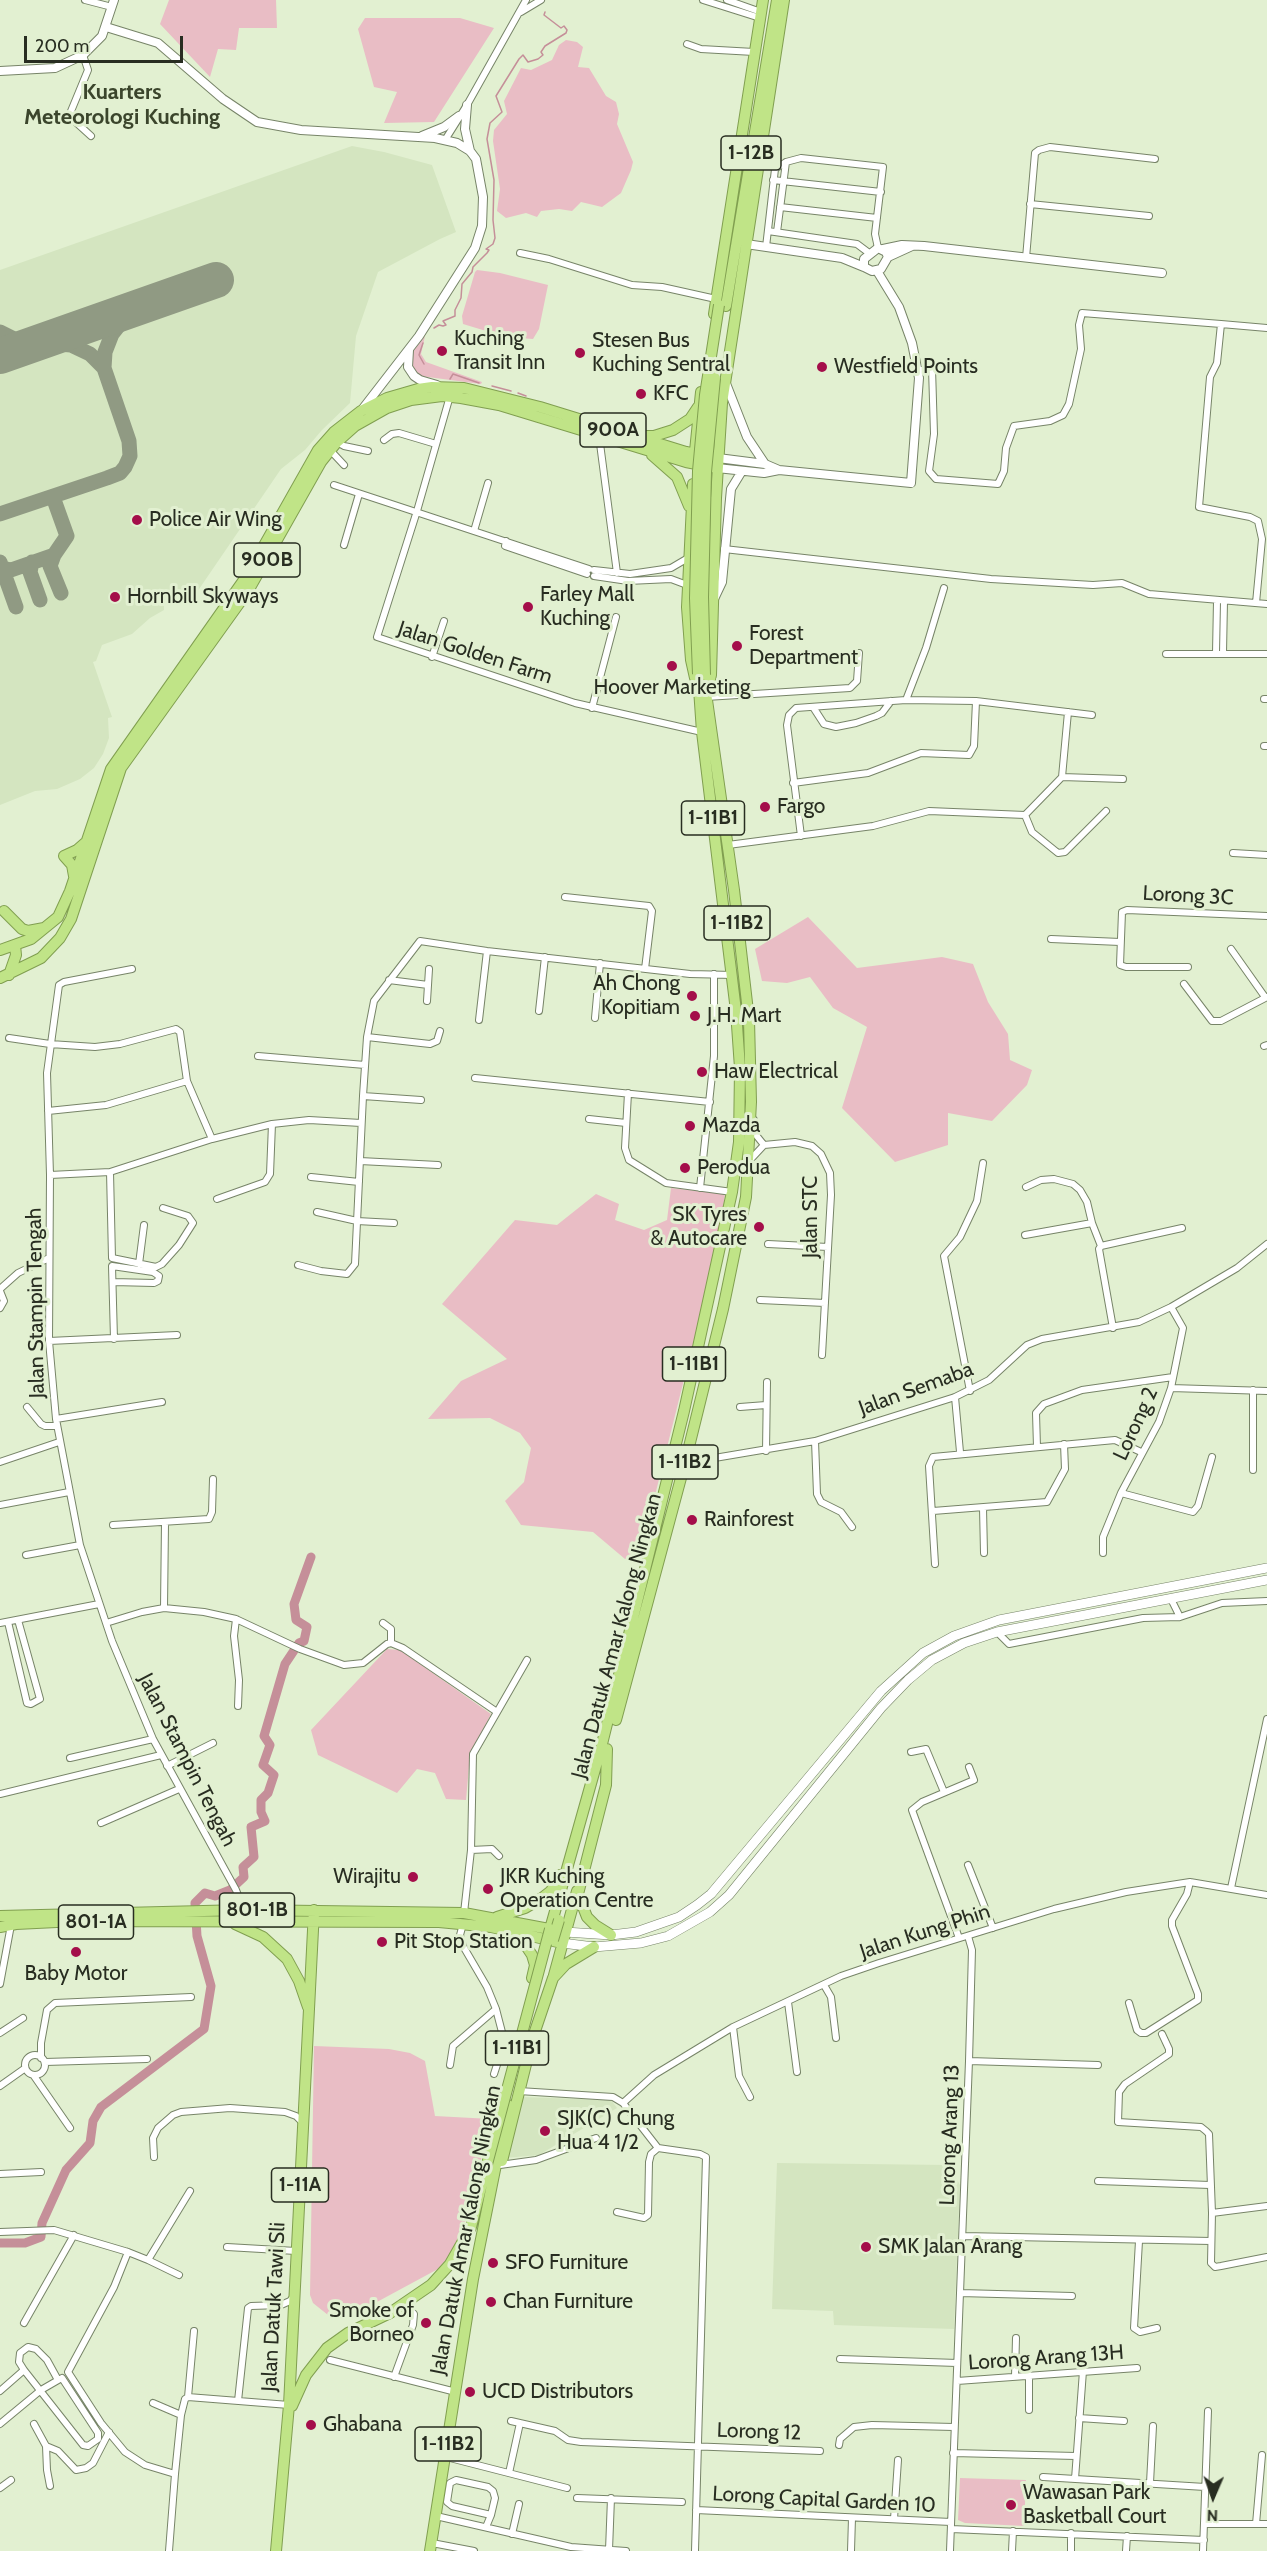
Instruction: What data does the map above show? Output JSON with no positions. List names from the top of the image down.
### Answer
{
  "streets": {
    "highway": [
      "1-12B",
      "900A",
      "900B",
      "1-11B1",
      "1-11B2",
      "Jalan Datuk Amar Kalong Ningkan",
      "801-1B",
      "801-1A",
      "1-11A",
      "Jalan Datuk Tawi Sli"
    ],
    "street": [
      "Jalan Golden Farm",
      "Lorong 3C",
      "Jalan STC",
      "Jalan Stampin Tengah",
      "Jalan Semaba",
      "Lorong 2",
      "Jalan Kung Phin",
      "Lorong Arang 13",
      "Lorong Arang 13H",
      "Lorong 12",
      "Lorong Capital Garden 10"
    ]
  },
  "crossings": [
    ["1-12B", "900A"],
    ["1-12B", "900B"],
    ["1-12B", "Jalan Datuk Amar Kalong Ningkan"],
    ["900A", "900B"],
    ["900A", "Jalan Datuk Amar Kalong Ningkan"],
    ["900B", "Jalan Golden Farm"],
    ["900B", "Jalan Datuk Amar Kalong Ningkan"],
    ["Jalan Golden Farm", "Jalan Datuk Amar Kalong Ningkan"],
    ["Jalan Stampin Tengah", "801-1B"],
    ["Jalan Semaba", "Lorong 2"],
    ["Jalan Semaba", "Jalan Datuk Amar Kalong Ningkan"],
    ["Jalan Datuk Amar Kalong Ningkan", "Jalan Datuk Tawi Sli"],
    ["801-1B", "801-1A"],
    ["801-1B", "Jalan Datuk Tawi Sli"],
    ["801-1A", "Jalan Datuk Tawi Sli"],
    ["Jalan Kung Phin", "Lorong Arang 13"],
    ["Lorong Arang 13", "Lorong Arang 13H"],
    ["Lorong Arang 13", "Lorong Capital Garden 10"]
  ],
  "districts": ["Kuarters Meteorologi Kuching"],
  "places": [
    "Kuching Transit Inn",
    "Stesen Bus Kuching Sentral",
    "Westfield Points",
    "KFC",
    "Police Air Wing",
    "Hornbill Skyways",
    "Farley Mall Kuching",
    "Forest Department",
    "Hoover Marketing",
    "Fargo",
    "Ah Chong Kopitiam",
    "J.H. Mart",
    "Haw Electrical",
    "Mazda",
    "Perodua",
    "SK Tyres & Autocare",
    "Rainforest",
    "Wirajitu",
    "JKR Kuching Operation Centre",
    "Pit Stop Station",
    "Baby Motor",
    "SJK(C) Chung Hua 4 1/2",
    "SMK Jalan Arang",
    "SFO Furniture",
    "Chan Furniture",
    "Smoke of Borneo",
    "UCD Distributors",
    "Ghabana",
    "Wawasan Park Basketball Court"
  ],
  "scale_bar": "200 m",
  "north": "bottom"
}
